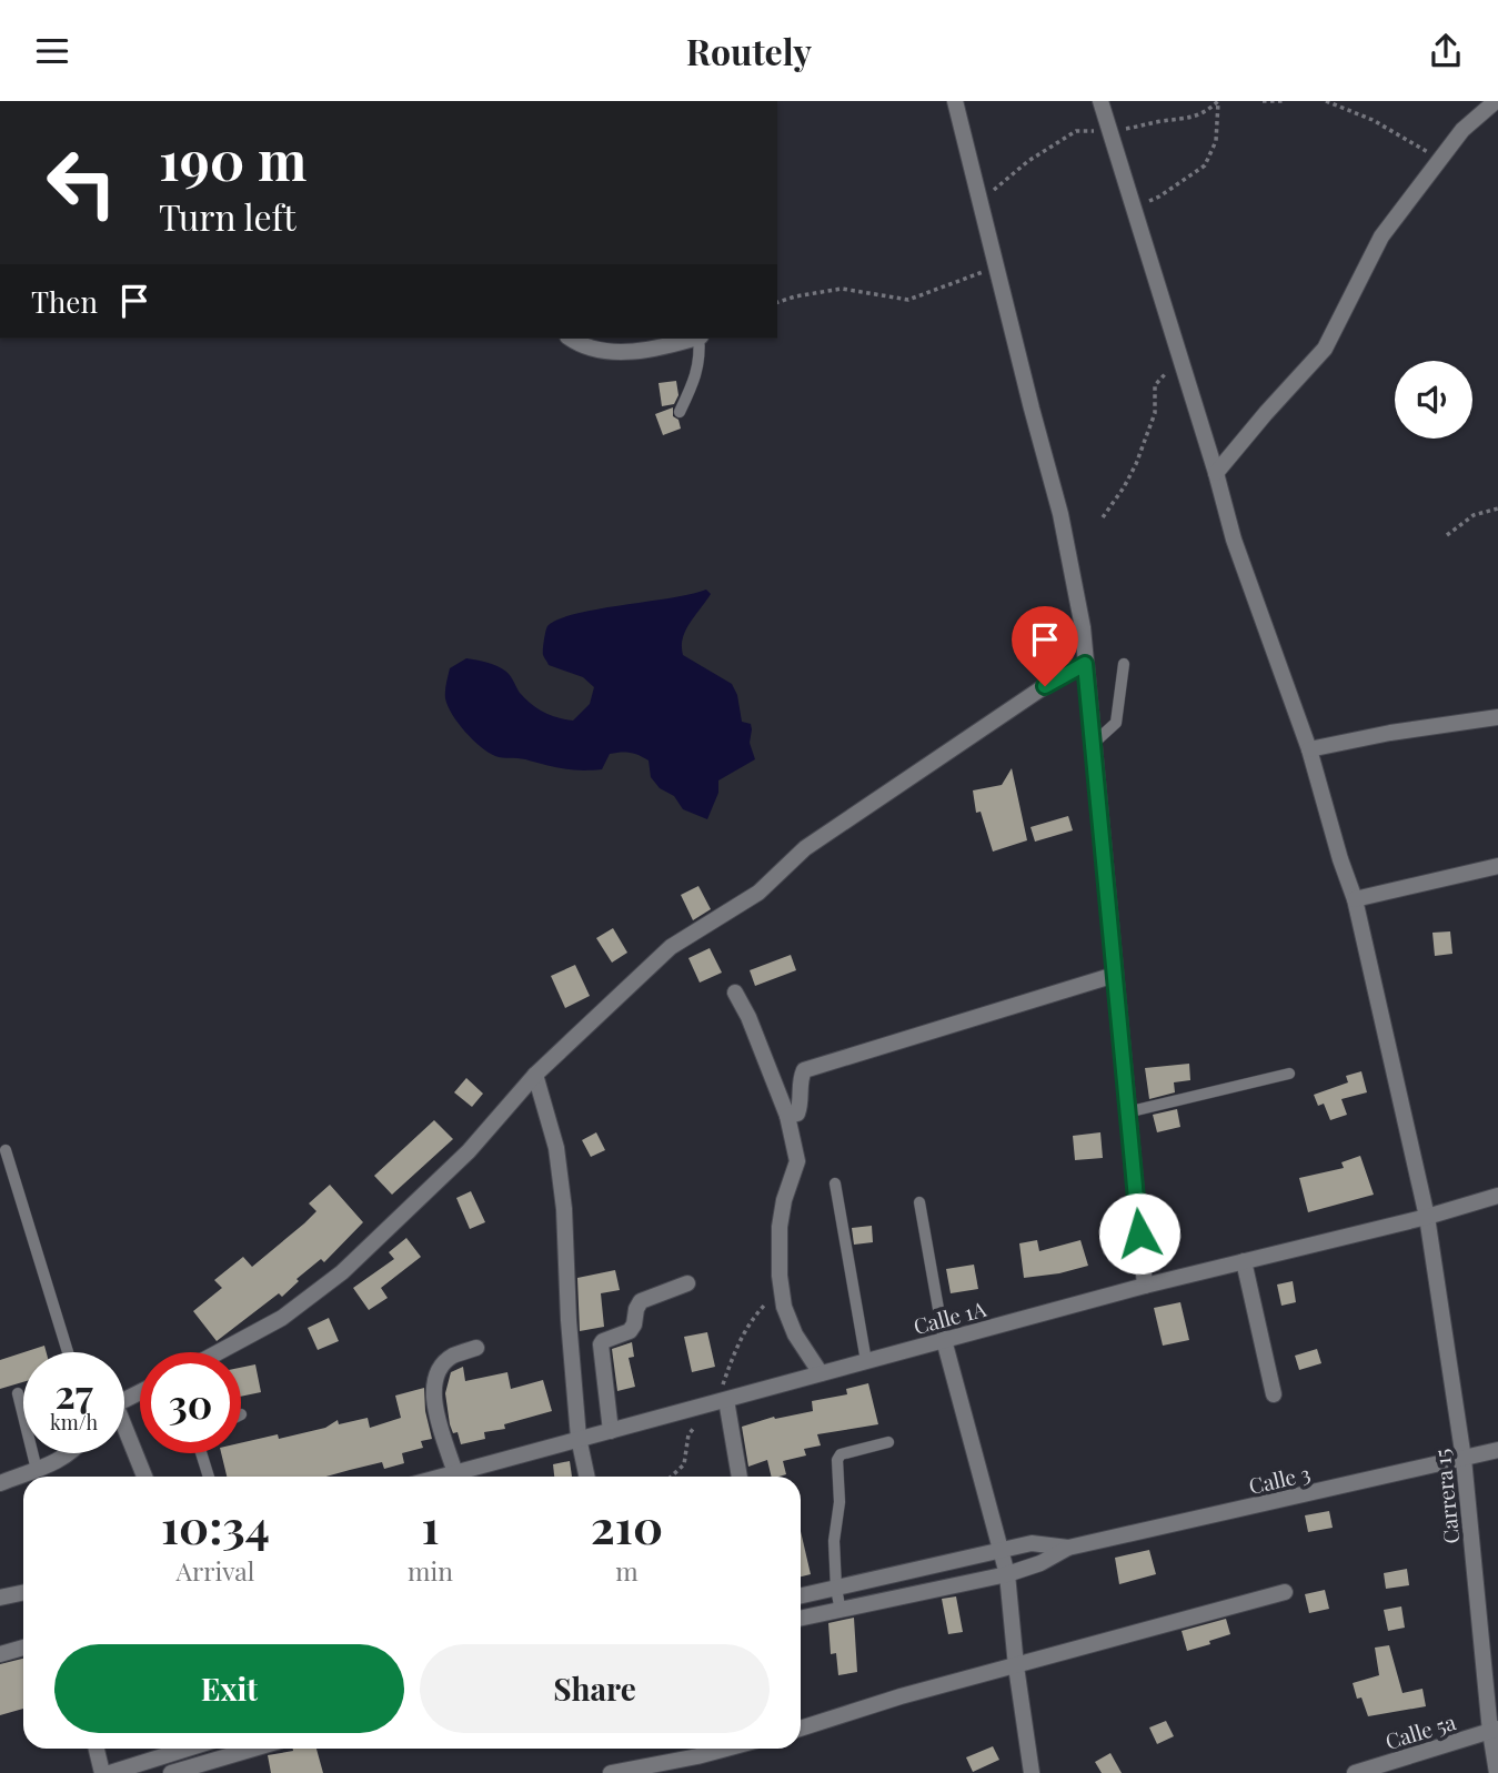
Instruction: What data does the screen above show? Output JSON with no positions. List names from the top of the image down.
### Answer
{
  "streets": {
    "street": [
      "Calle 1A",
      "Calle 3",
      "Carrera 15",
      "Calle 5a"
    ]
  },
  "crossings": [
    ["Calle 1A", "Carrera 15"],
    ["Calle 3", "Carrera 15"],
    ["Carrera 15", "Calle 5a"]
  ],
  "page": {
    "header": "Routely",
    "turn": ["190 m", "Turn left"],
    "then": "Then",
    "speed": "27 km/h",
    "limit": "30",
    "eta": [
      "10:34",
      "Arrival",
      "1",
      "min",
      "210",
      "m"
    ],
    "buttons": ["Exit", "Share"]
  }
}
